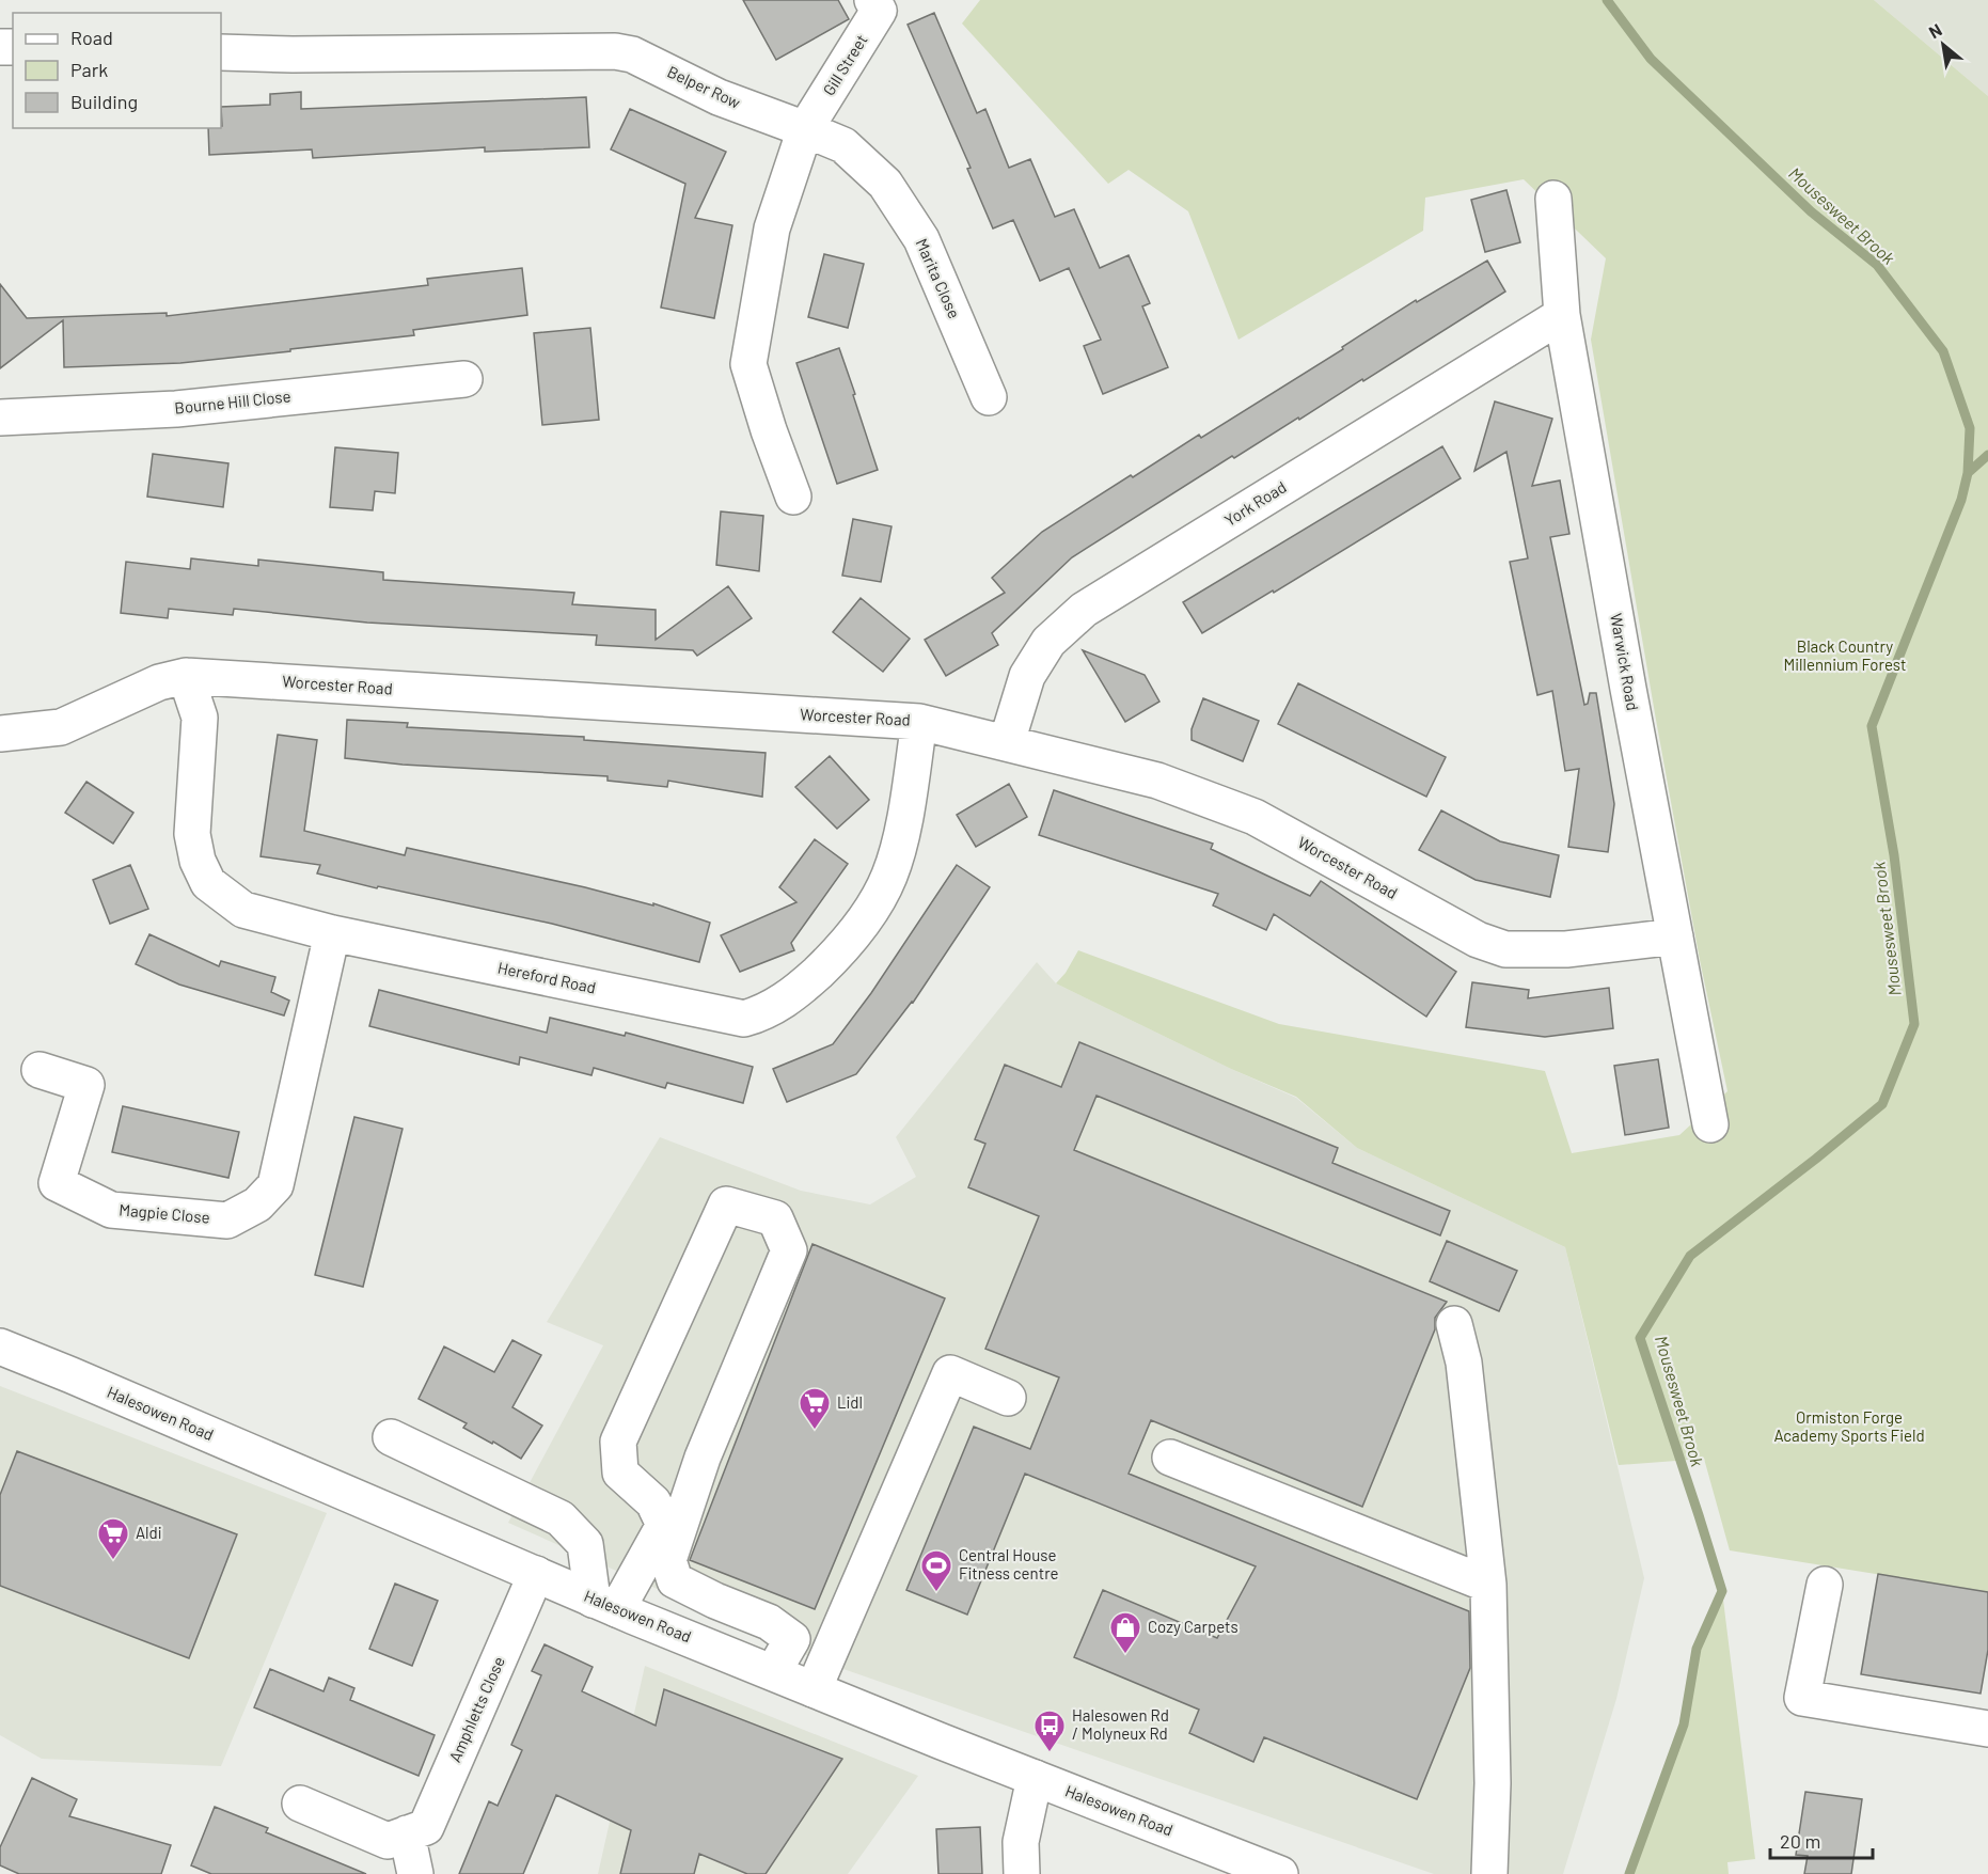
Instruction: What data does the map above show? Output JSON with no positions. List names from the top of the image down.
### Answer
{
  "streets": {
    "street": [
      "Gill Street",
      "Belper Row",
      "Marita Close",
      "Bourne Hill Close",
      "York Road",
      "Warwick Road",
      "Worcester Road",
      "Hereford Road",
      "Magpie Close",
      "Halesowen Road",
      "Amphletts Close"
    ]
  },
  "crossings": [
    ["Gill Street", "Belper Row"],
    ["Gill Street", "Marita Close"],
    ["Belper Row", "Marita Close"],
    ["York Road", "Warwick Road"],
    ["York Road", "Worcester Road"],
    ["Warwick Road", "Worcester Road"],
    ["Worcester Road", "Hereford Road"],
    ["Hereford Road", "Magpie Close"],
    ["Halesowen Road", "Amphletts Close"]
  ],
  "water": ["Mousesweet Brook"],
  "parks": ["Black Country Millennium Forest", "Ormiston Forge Academy Sports Field"],
  "places": {
    "supermarket": ["Lidl", "Aldi"],
    "sports": ["Central House Fitness centre"],
    "shop": ["Cozy Carpets"],
    "bus stop": ["Halesowen Rd / Molyneux Rd"]
  },
  "legend": ["Road", "Park", "Building"],
  "scale_bar": "20 m",
  "north": "top left"
}
